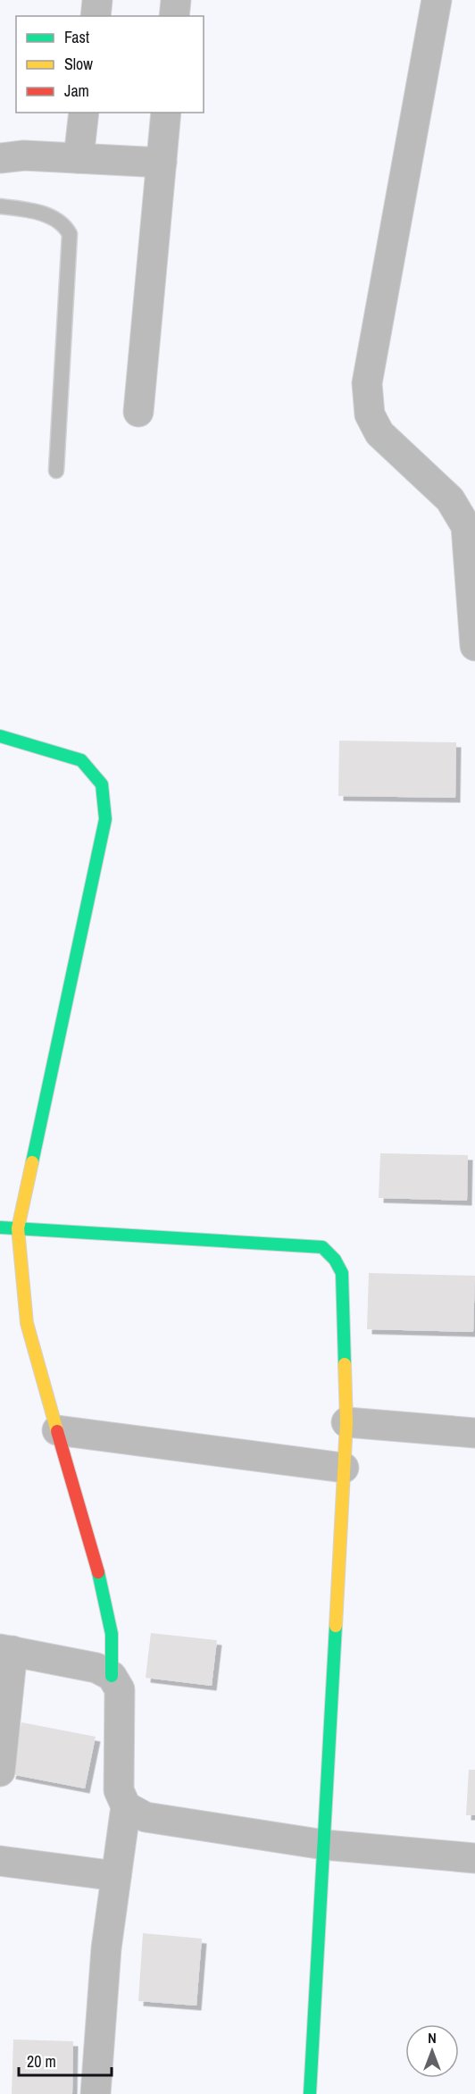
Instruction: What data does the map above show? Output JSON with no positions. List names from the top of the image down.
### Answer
{
  "legend": ["Fast", "Slow", "Jam"],
  "scale_bar": "20 m",
  "north": "top"
}
